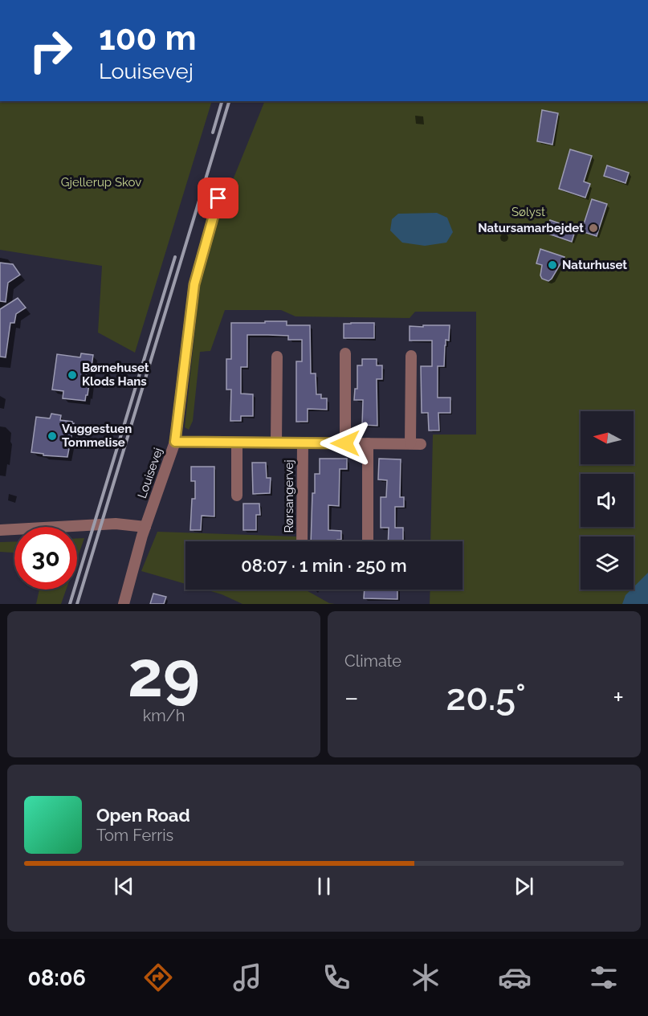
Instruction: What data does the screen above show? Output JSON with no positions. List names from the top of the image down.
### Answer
{
  "streets": {
    "street": ["Louisevej", "Rørsangervej"]
  },
  "crossings": [
    ["Louisevej", "Rørsangervej"]
  ],
  "parks": ["Gjellerup Skov", "Sølyst"],
  "places": [
    "Natursamarbejdet",
    "Naturhuset",
    "Børnehuset Klods Hans",
    "Vuggestuen Tommelise"
  ],
  "north": "left",
  "page": {
    "turn": ["100 m", "Louisevej"],
    "limit": "30",
    "trip": "08:07 · 1 min · 250 m",
    "tile": [
      ["29", "km/h"],
      "Climate"
    ],
    "heat": ["−", "20.5°", "+"],
    "song": ["Open Road", "Tom Ferris"],
    "tabs": "08:06"
  }
}
